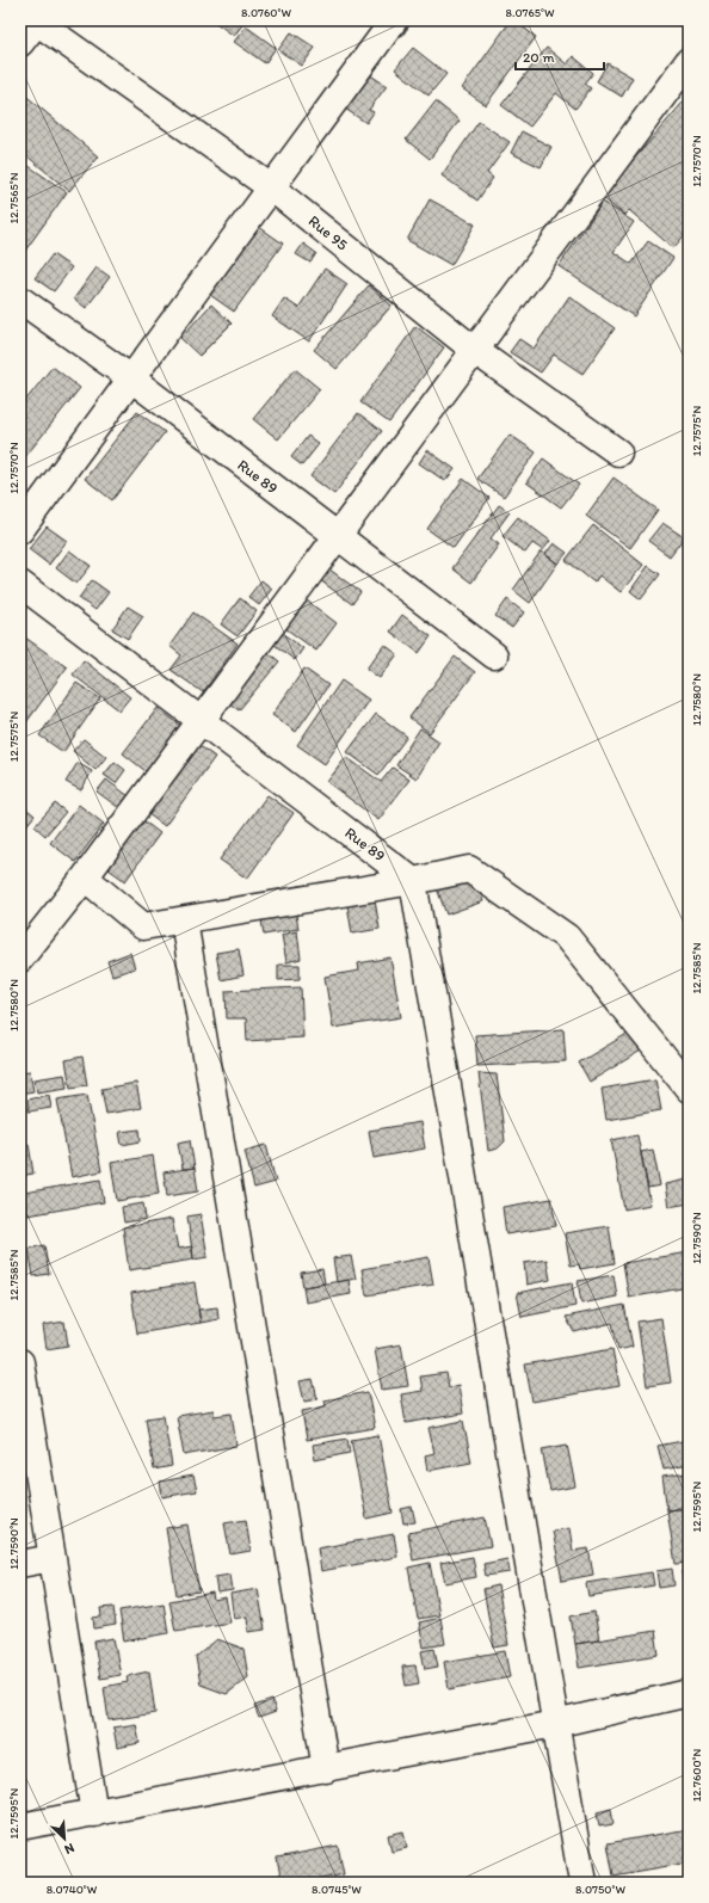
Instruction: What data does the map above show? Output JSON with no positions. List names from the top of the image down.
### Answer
{
  "streets": {
    "street": ["Rue 95", "Rue 89"]
  },
  "scale_bar": "20 m",
  "north": "bottom right",
  "coordinates": [
    "8.0760°W",
    "8.0765°W",
    "12.7570°N",
    "12.7565°N",
    "12.7575°N",
    "12.7580°N",
    "12.7585°N",
    "12.7590°N",
    "12.7595°N",
    "12.7600°N",
    "8.0740°W",
    "8.0745°W",
    "8.0750°W"
  ]
}
